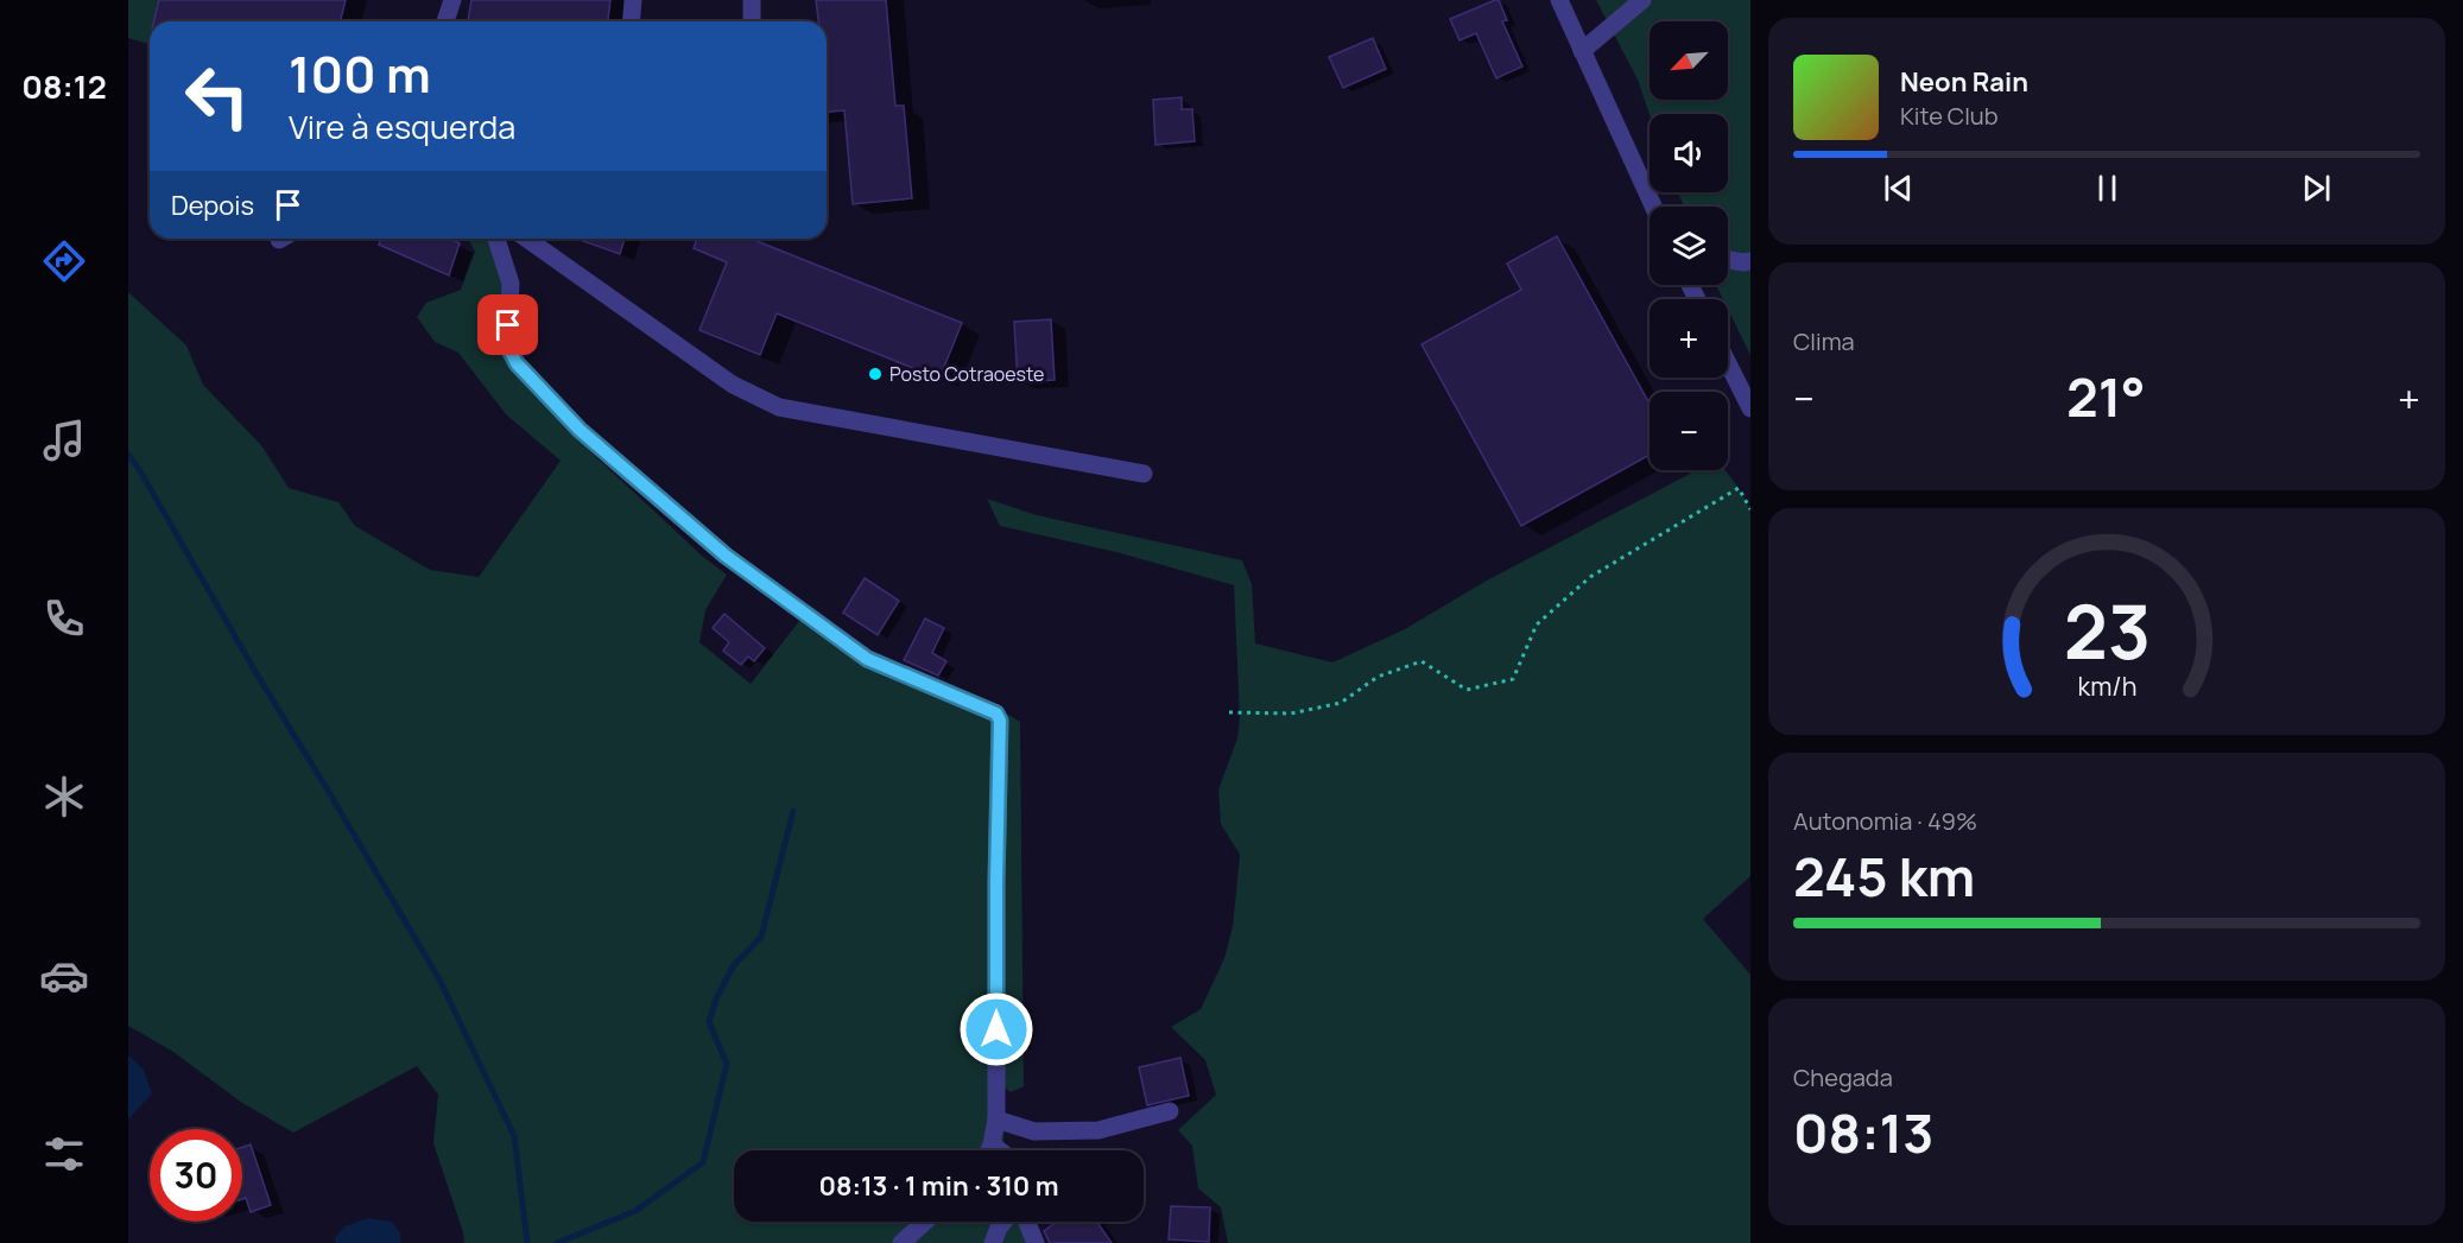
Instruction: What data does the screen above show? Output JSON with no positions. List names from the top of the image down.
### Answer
{
  "places": ["Posto Cotraoeste"],
  "north": "bottom left",
  "page": {
    "tabs": "08:12",
    "map_buttons": ["+", "−"],
    "turn": ["100 m", "Vire à esquerda"],
    "song": ["Neon Rain", "Kite Club"],
    "then": "Depois",
    "tile": [
      "Clima",
      ["Autonomia · 49%", "245 km"],
      ["Chegada", "08:13"]
    ],
    "heat": ["−", "21°", "+"],
    "limit": "30",
    "trip": "08:13 · 1 min · 310 m",
    "gauge": ["23", "km/h"]
  }
}
